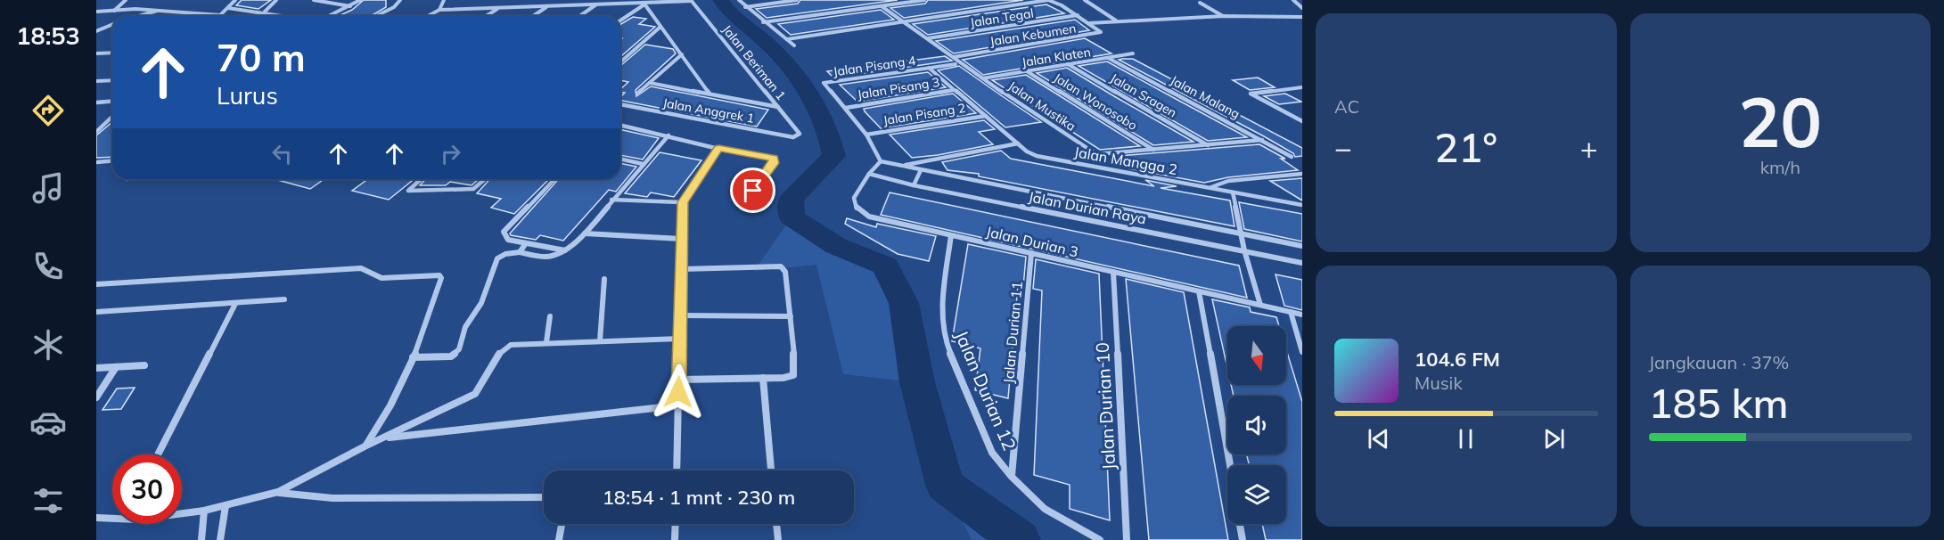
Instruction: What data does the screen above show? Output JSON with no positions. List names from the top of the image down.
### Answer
{
  "streets": {
    "street": [
      "Jalan Tegal",
      "Jalan Kebumen",
      "Jalan Klaten",
      "Jalan Beriman 1",
      "Jalan Pisang 4",
      "Jalan Pisang 3",
      "Jalan Sragen",
      "Jalan Malang",
      "Jalan Wonosobo",
      "Jalan Mustika",
      "Jalan Anggrek 1",
      "Jalan Pisang 2",
      "Jalan Mangga 2",
      "Jalan Durian Raya",
      "Jalan Durian 3",
      "Jalan Durian 11",
      "Jalan Durian 12",
      "Jalan Durian 10"
    ]
  },
  "crossings": [
    ["Jalan Tegal", "Jalan Mustika"],
    ["Jalan Kebumen", "Jalan Mustika"],
    ["Jalan Klaten", "Jalan Sragen"],
    ["Jalan Klaten", "Jalan Malang"],
    ["Jalan Klaten", "Jalan Wonosobo"],
    ["Jalan Klaten", "Jalan Mustika"],
    ["Jalan Beriman 1", "Jalan Anggrek 1"],
    ["Jalan Pisang 4", "Jalan Pisang 3"],
    ["Jalan Pisang 4", "Jalan Mangga 2"],
    ["Jalan Pisang 3", "Jalan Mangga 2"],
    ["Jalan Sragen", "Jalan Mustika"],
    ["Jalan Malang", "Jalan Mustika"],
    ["Jalan Wonosobo", "Jalan Mustika"],
    ["Jalan Pisang 2", "Jalan Mangga 2"],
    ["Jalan Durian Raya", "Jalan Durian 3"],
    ["Jalan Durian 3", "Jalan Durian 11"],
    ["Jalan Durian 3", "Jalan Durian 12"],
    ["Jalan Durian 3", "Jalan Durian 10"],
    ["Jalan Durian 11", "Jalan Durian 12"]
  ],
  "north": "bottom",
  "page": {
    "tabs": "18:53",
    "tile": [
      "AC",
      ["20", "km/h"],
      ["Jangkauan · 37%", "185 km"]
    ],
    "turn": ["70 m", "Lurus"],
    "heat": ["−", "21°", "+"],
    "song": ["104.6 FM", "Musik"],
    "limit": "30",
    "trip": "18:54 · 1 mnt · 230 m"
  }
}
